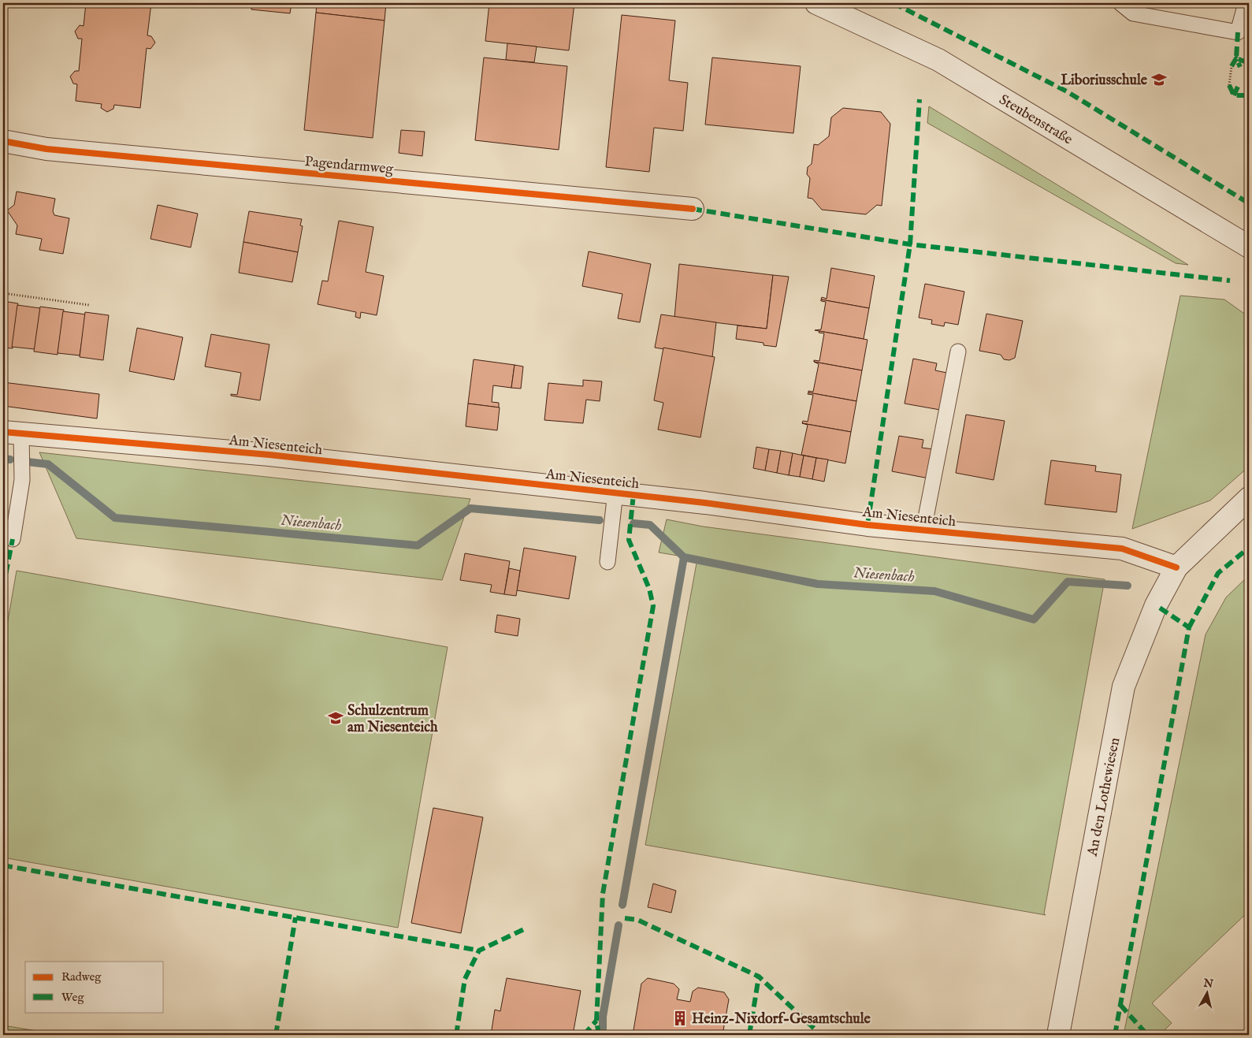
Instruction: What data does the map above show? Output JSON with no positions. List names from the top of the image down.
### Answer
{
  "streets": {
    "street": [
      "Steubenstraße",
      "Pagendarmweg",
      "Am Niesenteich",
      "An den Lothewiesen"
    ]
  },
  "crossings": [
    ["Am Niesenteich", "An den Lothewiesen"]
  ],
  "water": ["Niesenbach"],
  "places": {
    "school or university": ["Liboriusschule", "Schulzentrum am Niesenteich"],
    "building": ["Heinz-Nixdorf-Gesamtschule"]
  },
  "legend": ["Radweg", "Weg"],
  "north": "top"
}
